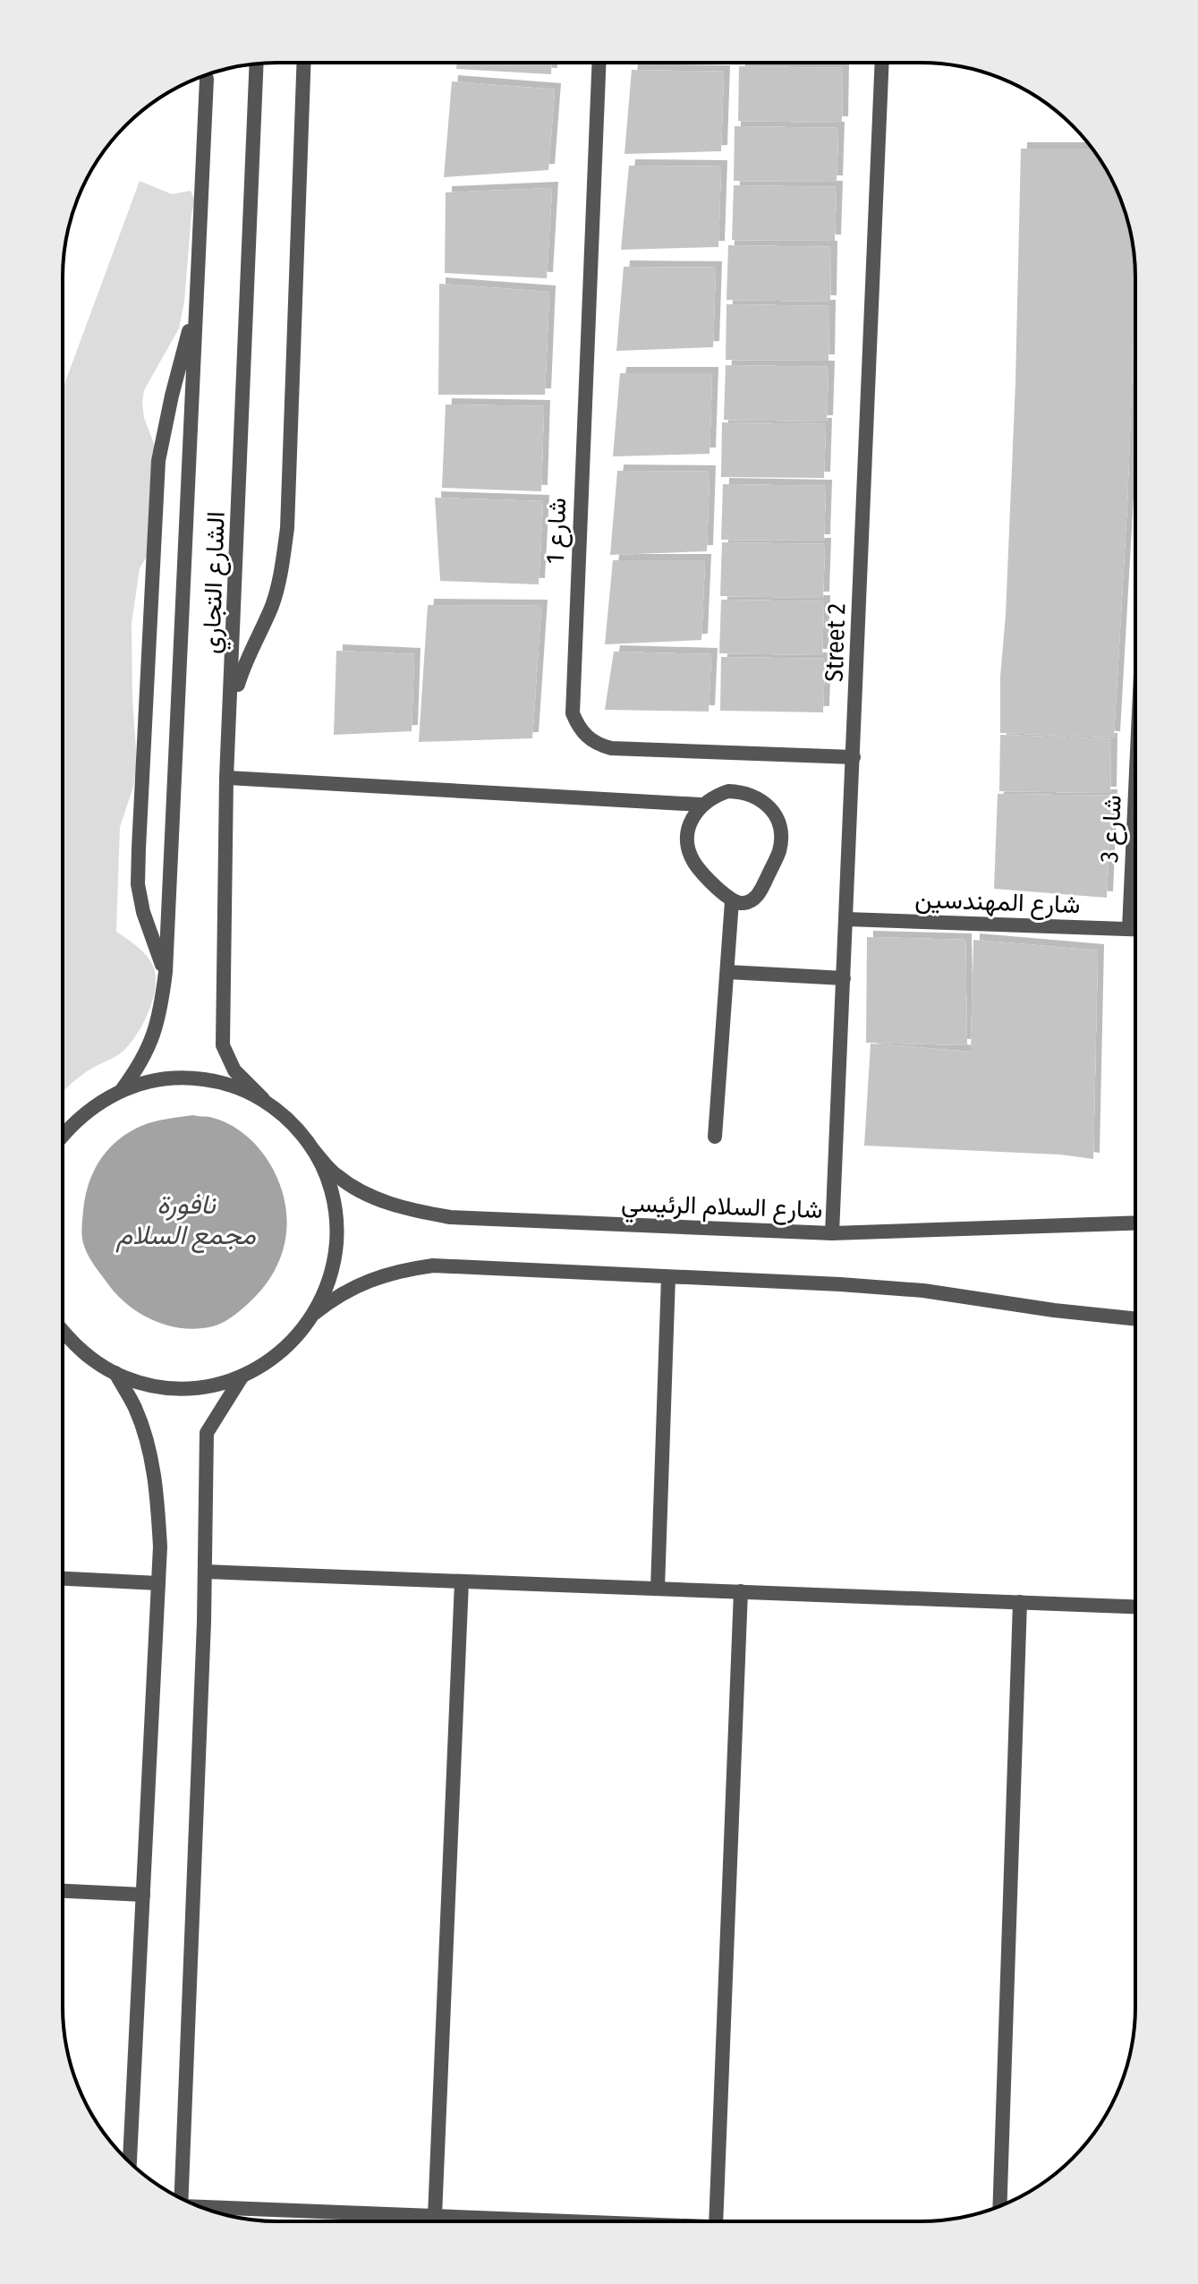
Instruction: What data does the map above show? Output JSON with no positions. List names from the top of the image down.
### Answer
{
  "streets": {
    "street": [
      "شارع 1",
      "الشارع التجاري",
      "Street 2",
      "شارع 3",
      "شارع المهندسين",
      "شارع السلام الرئيسي"
    ]
  },
  "crossings": [
    ["شارع 1", "Street 2"],
    ["Street 2", "شارع المهندسين"],
    ["Street 2", "شارع السلام الرئيسي"],
    ["شارع 3", "شارع المهندسين"]
  ],
  "water": ["نافورة مجمع السلام"]
}
